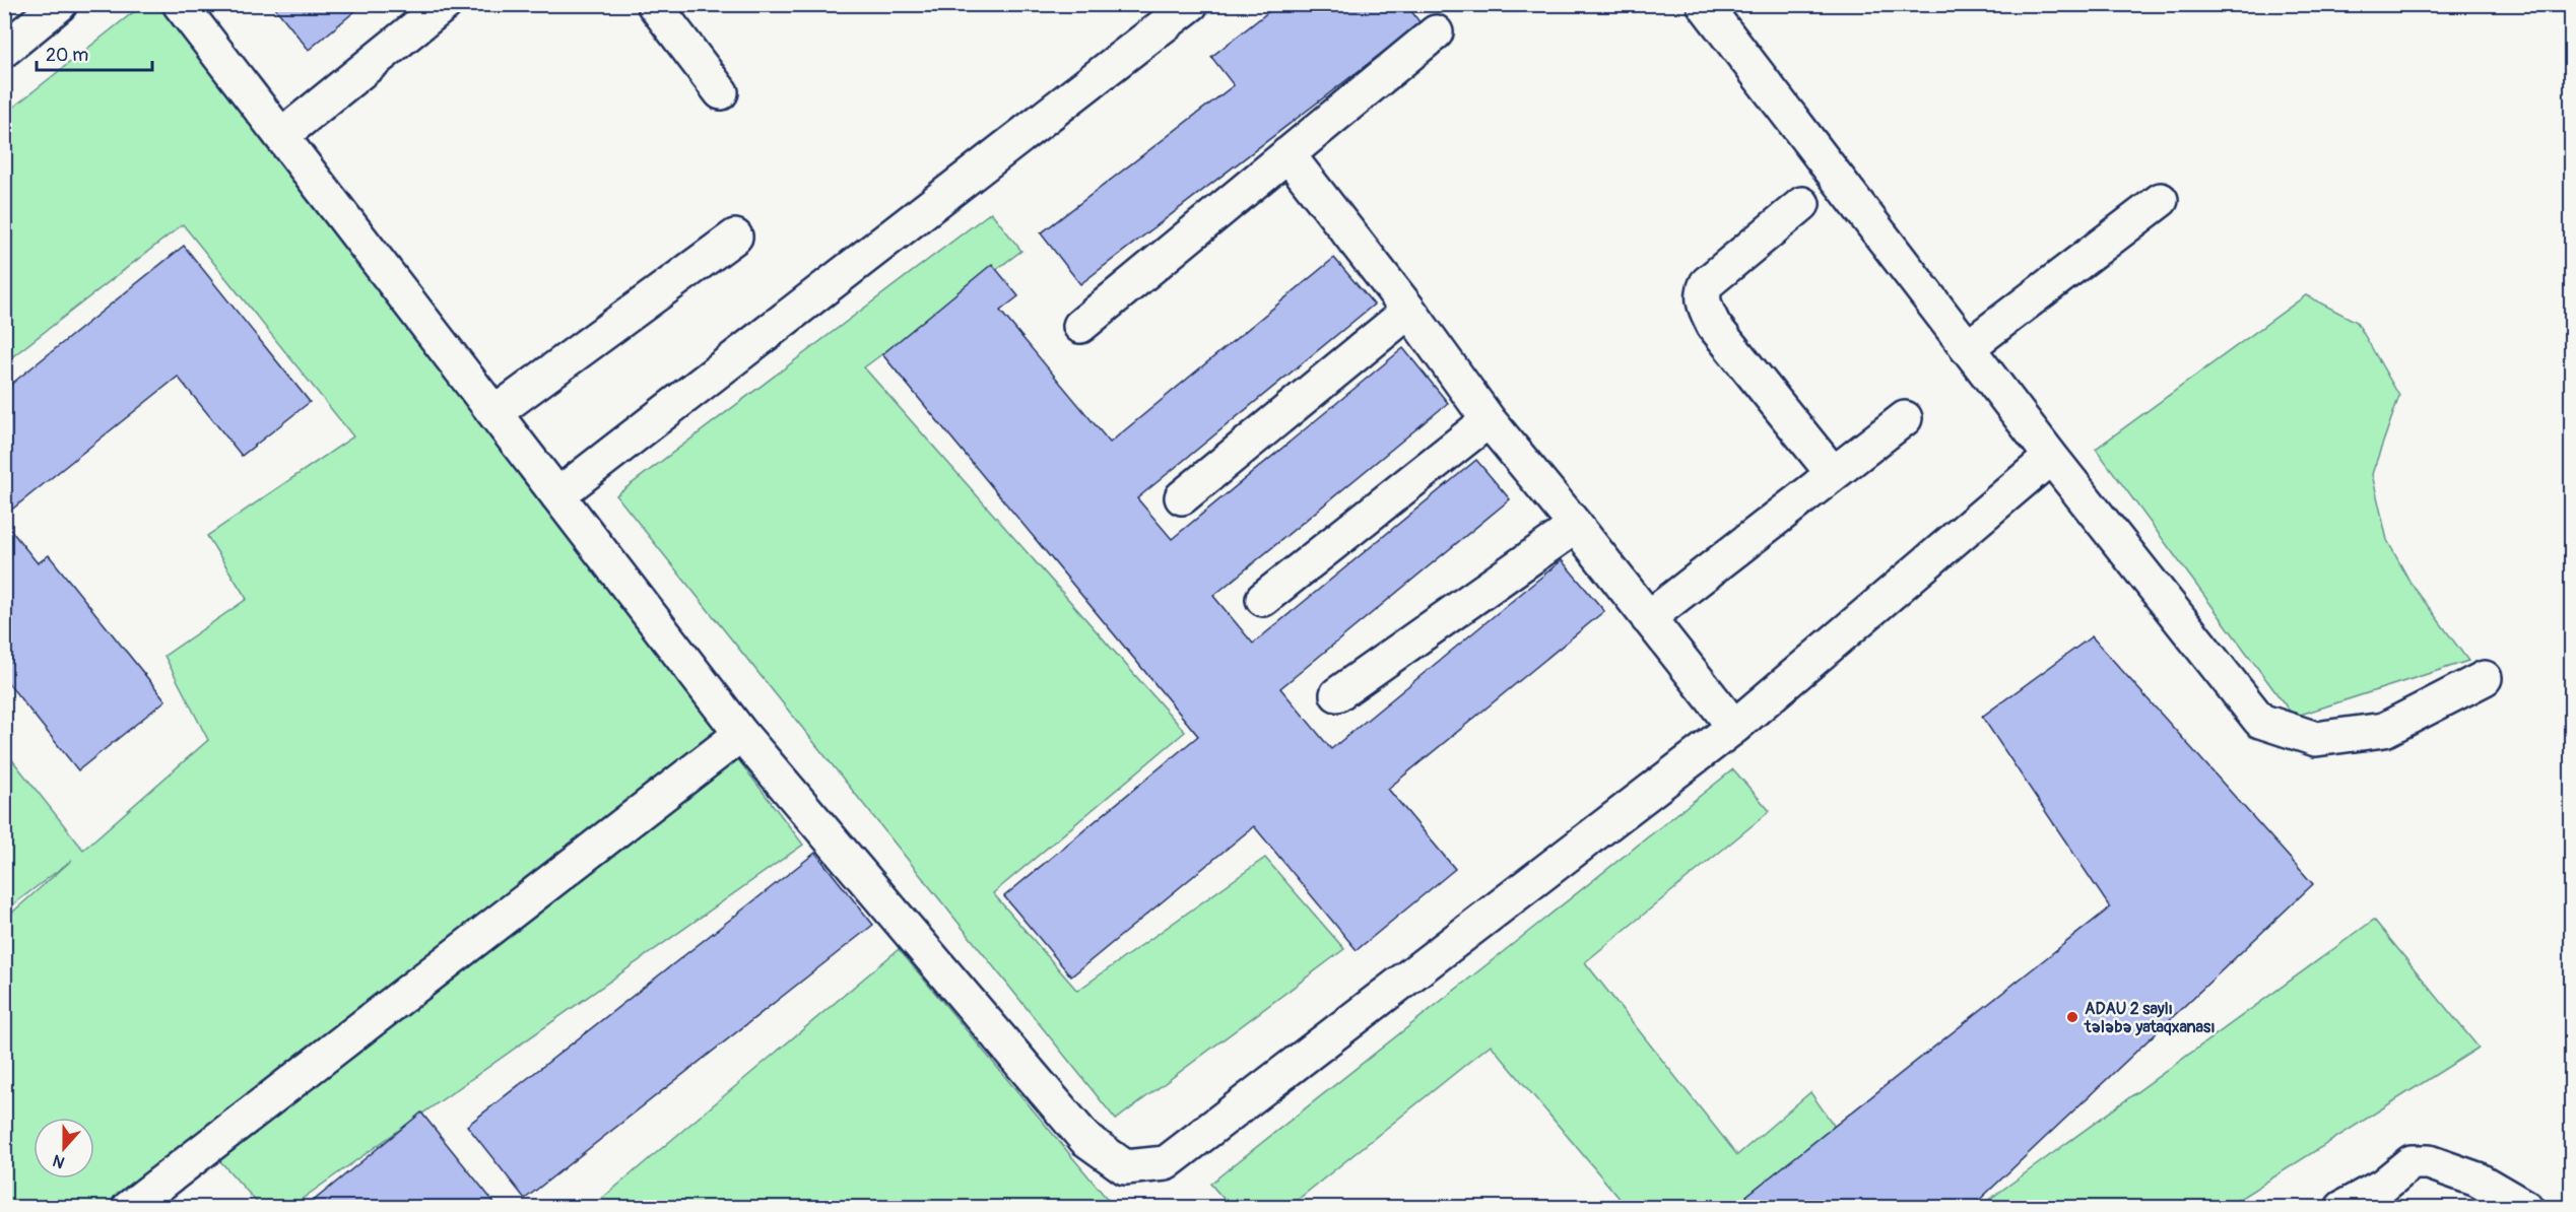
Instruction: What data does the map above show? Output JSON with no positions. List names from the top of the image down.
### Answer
{
  "places": ["ADAU 2 saylı tələbə yataqxanası"],
  "scale_bar": "20 m",
  "north": "bottom"
}
